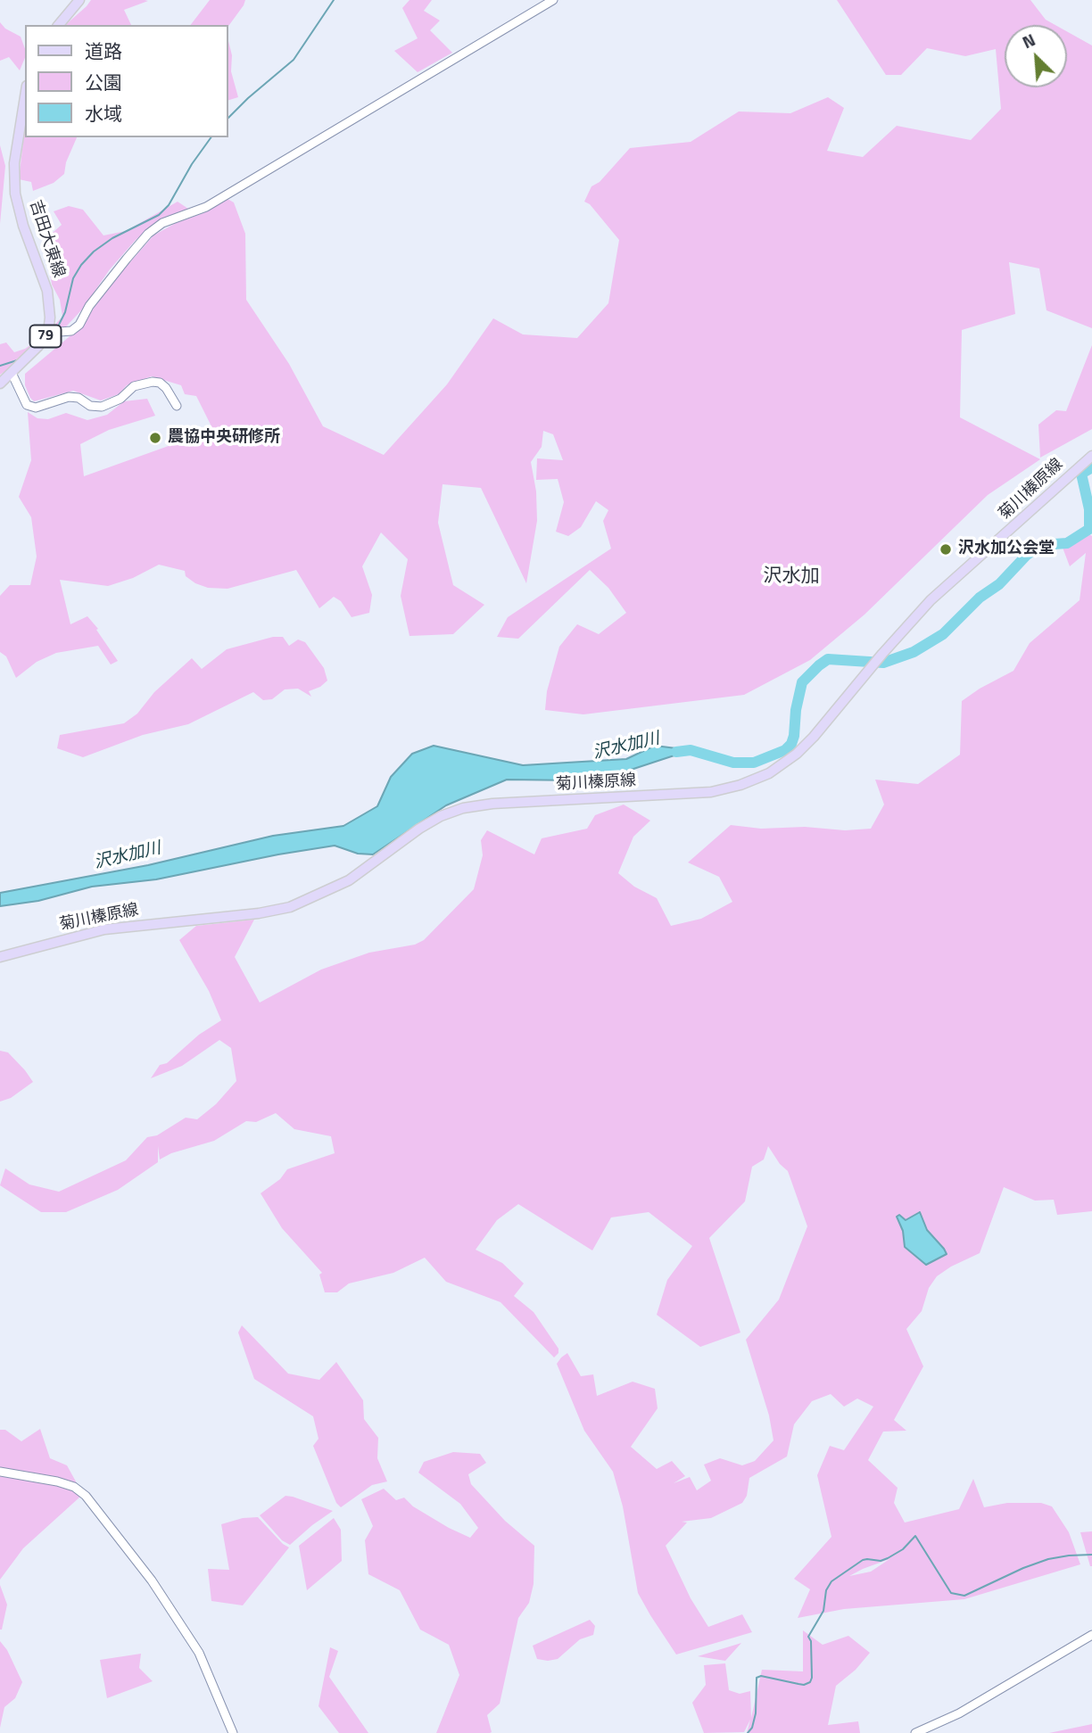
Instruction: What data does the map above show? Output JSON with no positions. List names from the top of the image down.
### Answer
{
  "streets": {
    "main road": ["吉田大東線", "79", "菊川榛原線"]
  },
  "crossings": [
    ["吉田大東線", "79"]
  ],
  "districts": ["沢水加"],
  "water": ["沢水加川"],
  "places": ["農協中央研修所", "沢水加公会堂"],
  "legend": ["道路", "公園", "水域"],
  "north": "top left"
}
